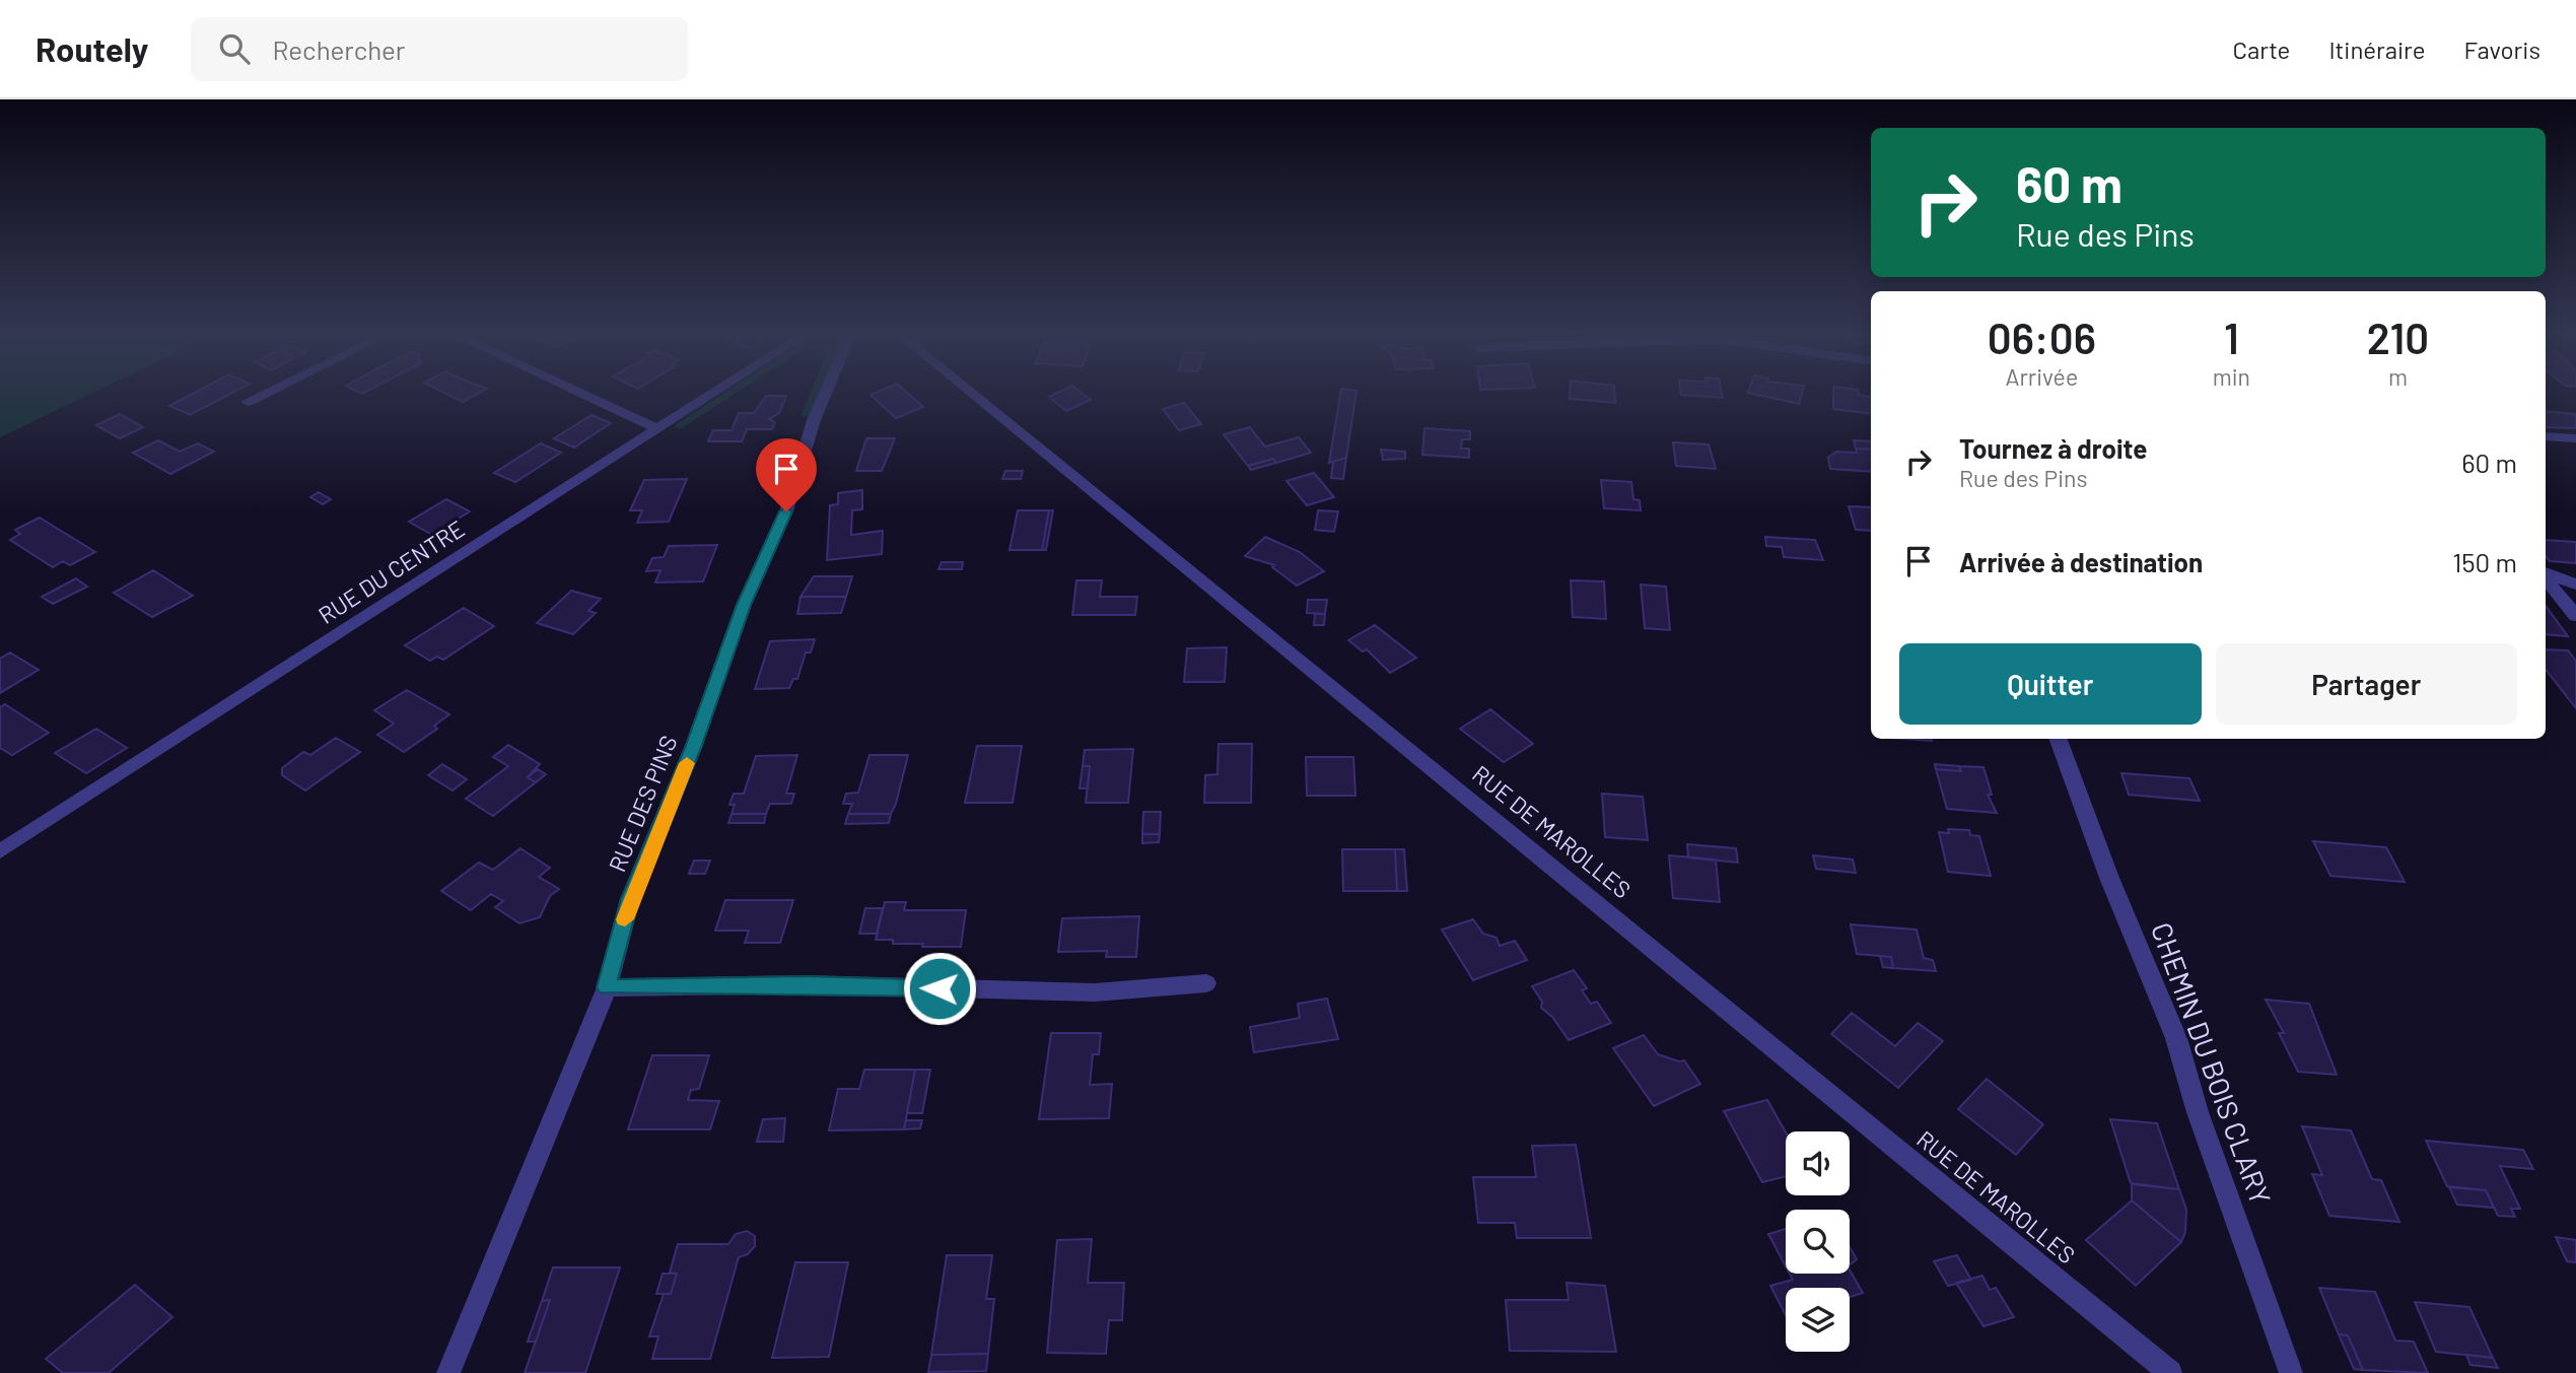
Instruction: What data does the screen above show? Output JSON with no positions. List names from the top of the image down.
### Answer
{
  "streets": {
    "street": [
      "RUE DU CENTRE",
      "RUE DES PINS",
      "RUE DE MAROLLES",
      "CHEMIN DU BOIS CLARY"
    ]
  },
  "page": {
    "header": "Routely",
    "search": "Rechercher",
    "nav": ["Carte", "Itinéraire", "Favoris"],
    "turn": ["60 m", "Rue des Pins"],
    "eta": [
      "06:06",
      "Arrivée",
      "1",
      "min",
      "210",
      "m"
    ],
    "list": [
      {
        "name": "Tournez à droite",
        "note": "Rue des Pins",
        "value": "60 m"
      },
      {
        "name": "Arrivée à destination",
        "value": "150 m"
      }
    ],
    "buttons": ["Quitter", "Partager"]
  }
}
